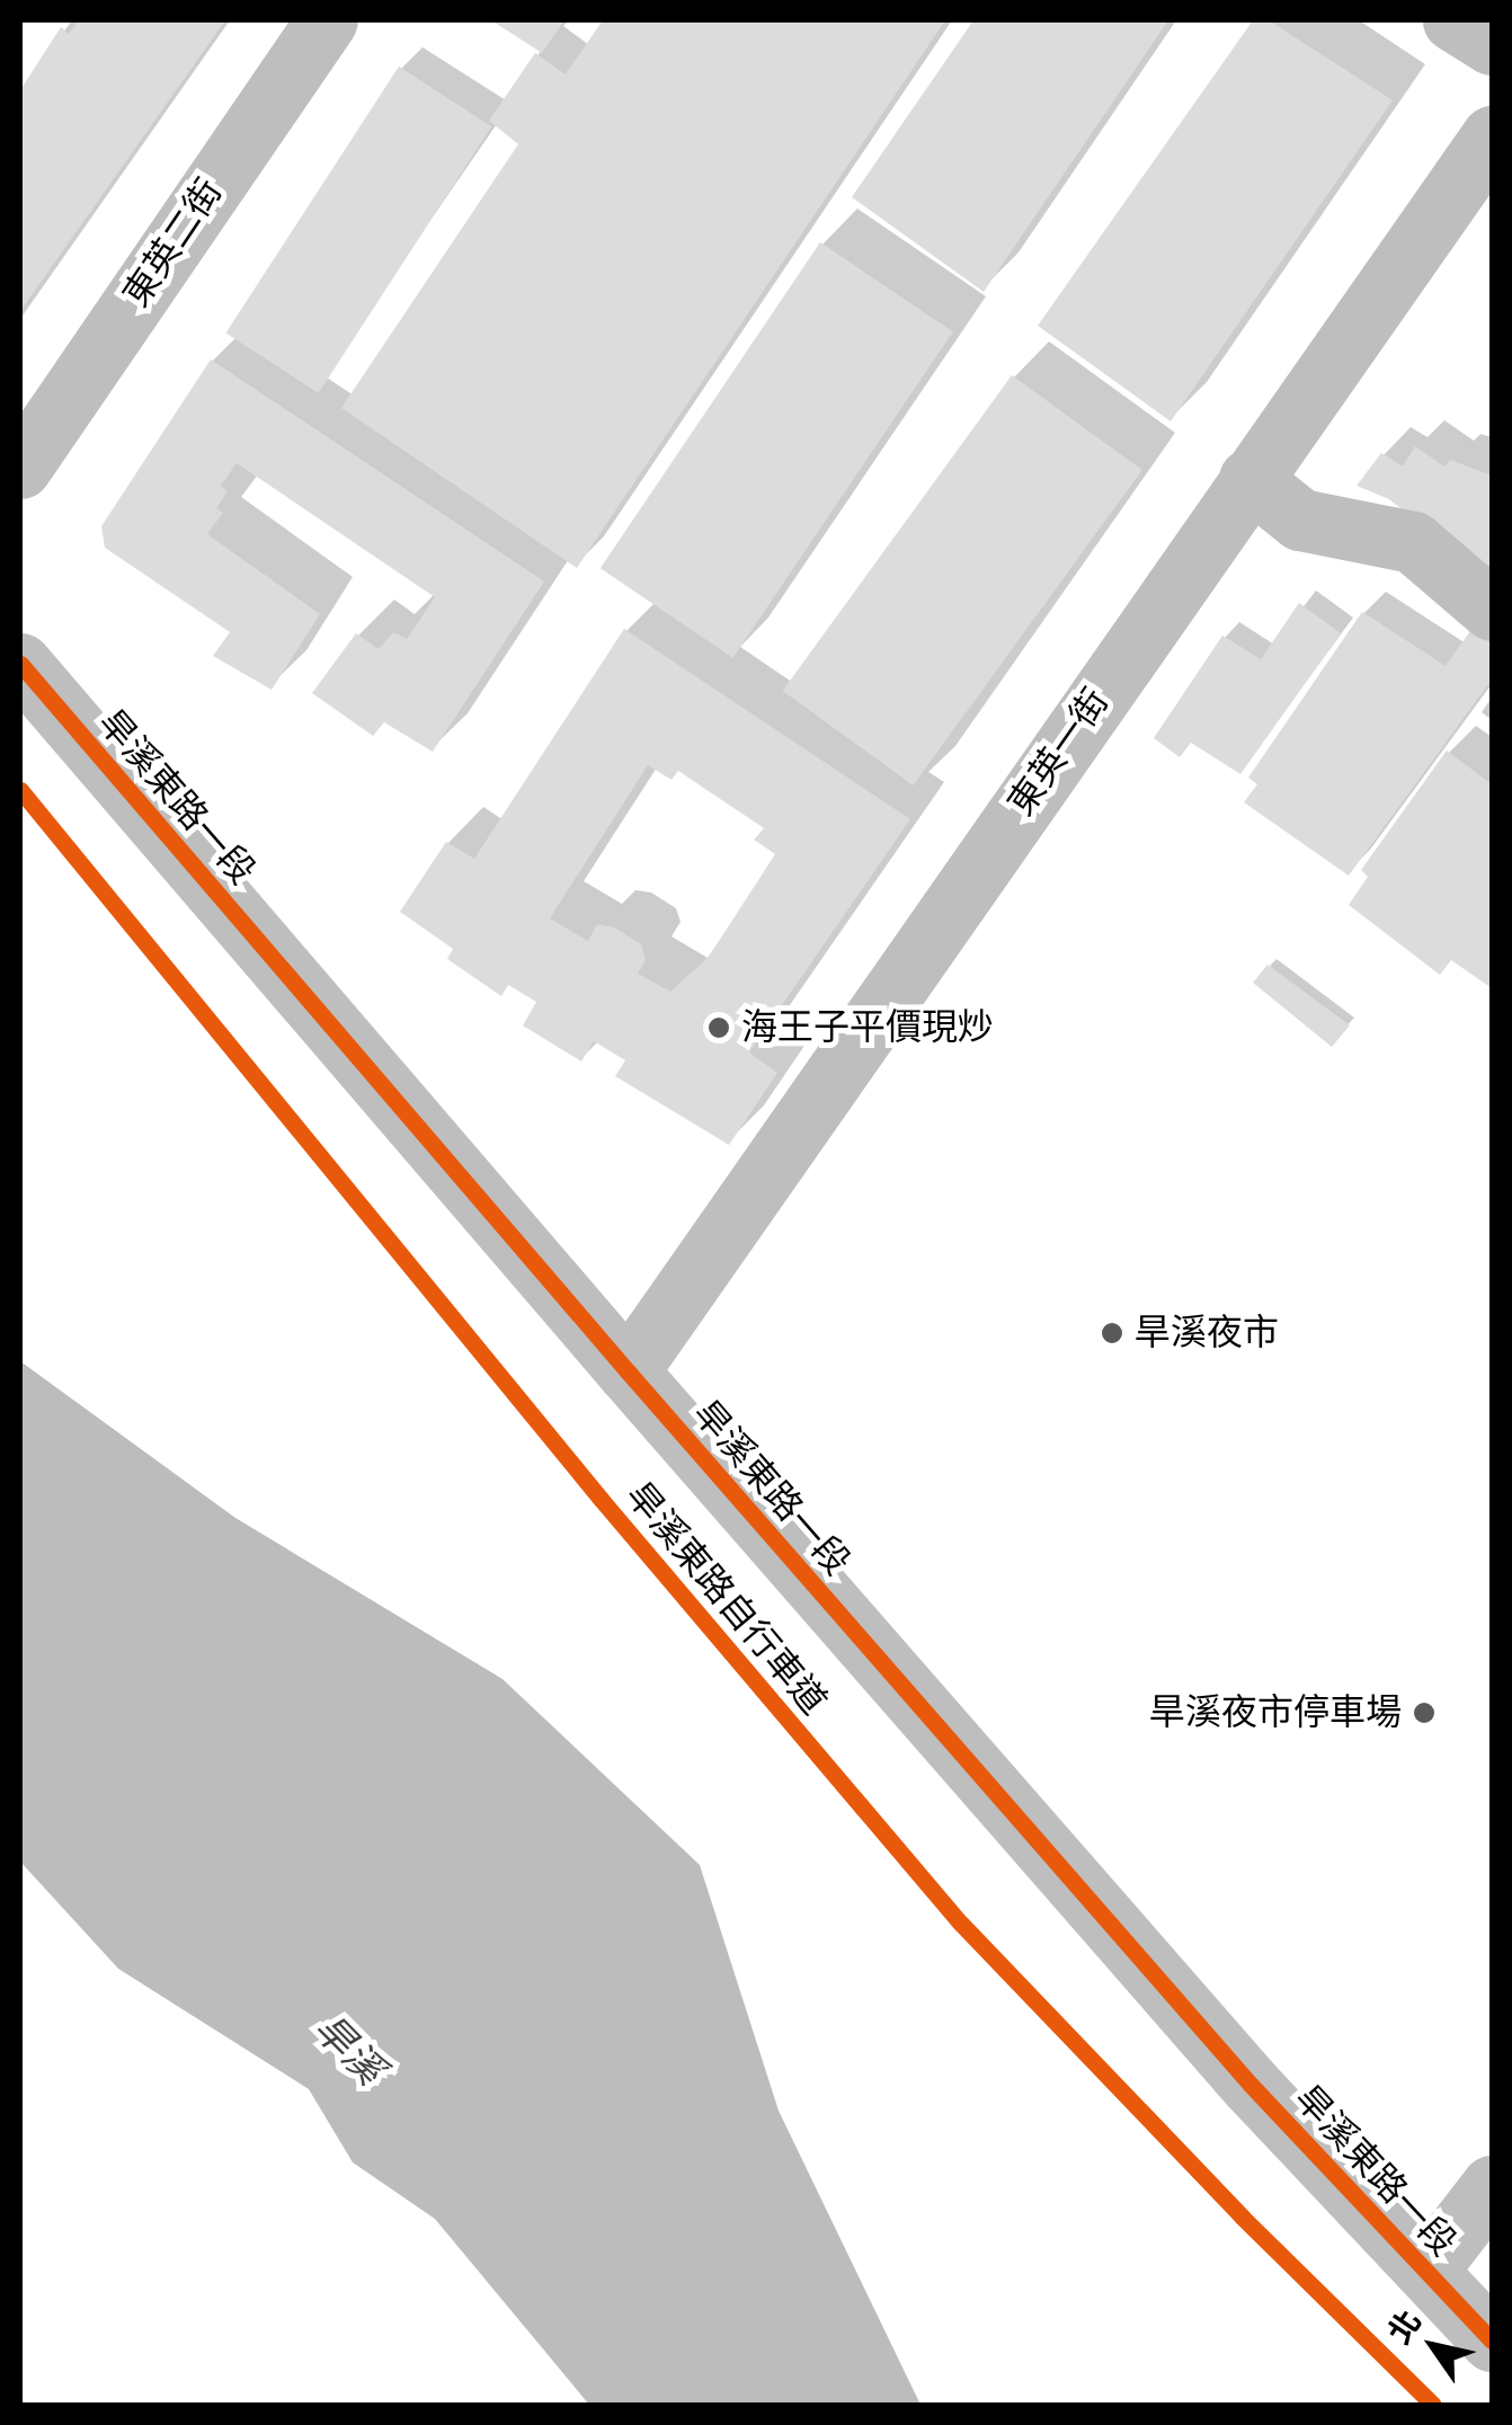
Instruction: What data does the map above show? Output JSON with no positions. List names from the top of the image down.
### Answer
{
  "streets": {
    "street": ["東英二街", "東英一街", "旱溪東路一段"],
    "cycle path": ["旱溪東路自行車道"]
  },
  "crossings": [
    ["東英一街", "旱溪東路一段"]
  ],
  "water": ["旱溪"],
  "places": ["海王子平價現炒", "旱溪夜市", "旱溪夜市停車場"],
  "north": "top left"
}
